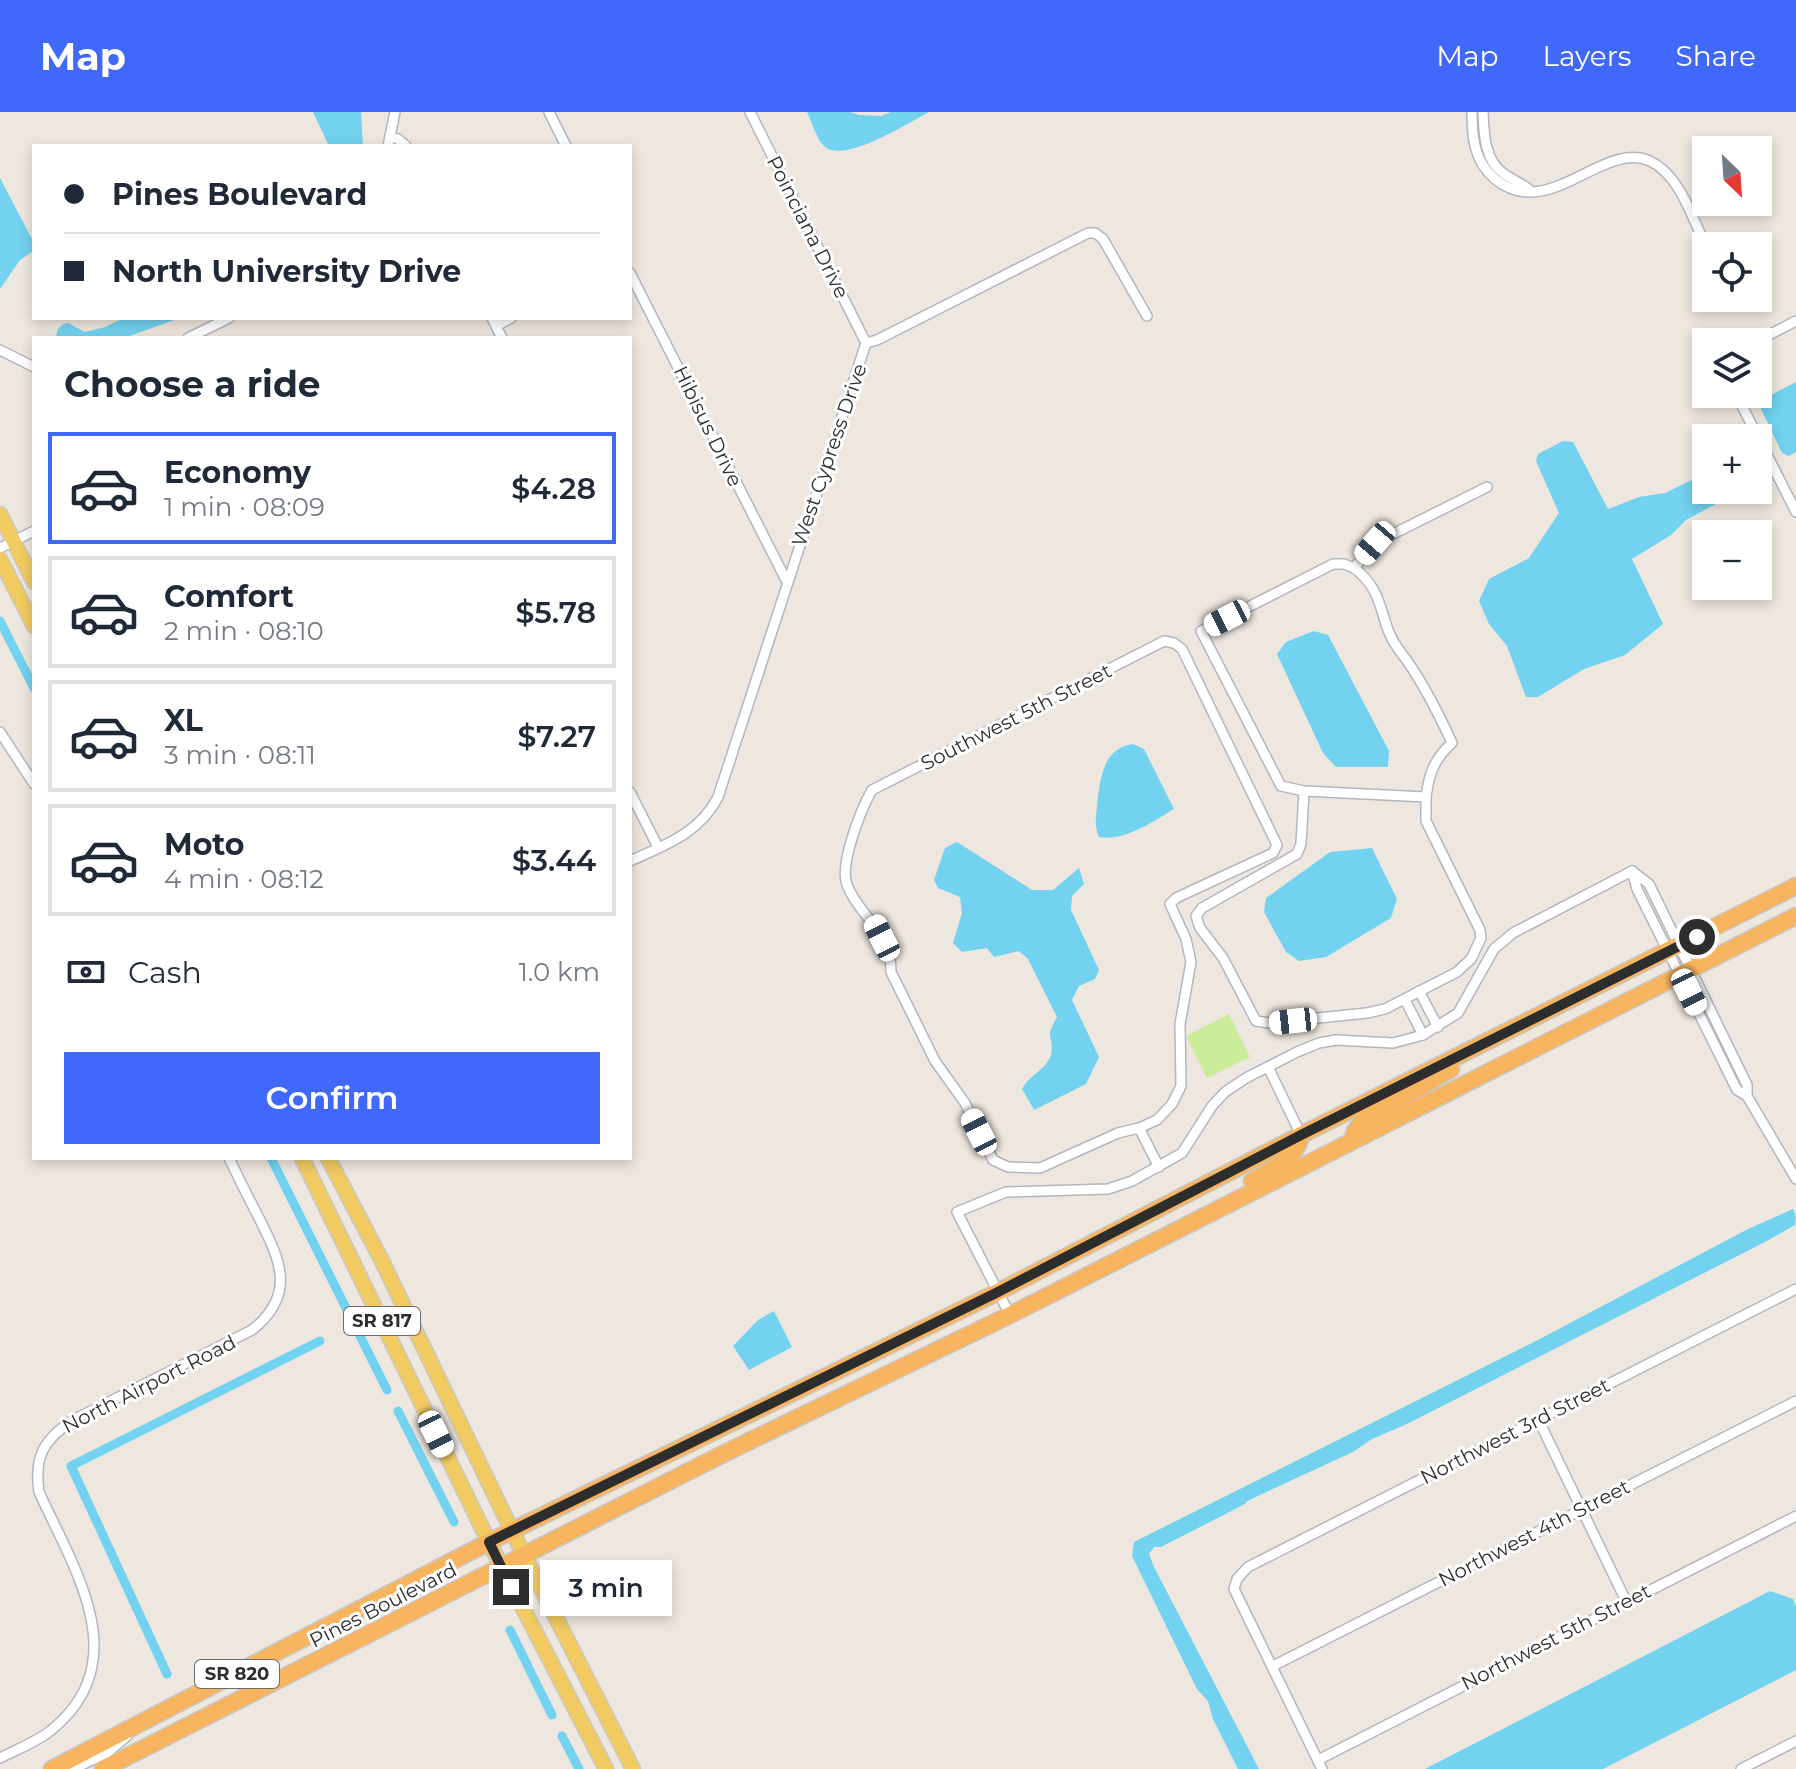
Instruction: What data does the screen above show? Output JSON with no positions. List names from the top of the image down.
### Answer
{
  "streets": {
    "highway": ["Pines Boulevard", "SR 820"],
    "main road": ["SR 817"],
    "street": [
      "Poinciana Drive",
      "Hibisus Drive",
      "West Cypress Drive",
      "Southwest 5th Street",
      "North Airport Road",
      "Northwest 3rd Street",
      "Northwest 4th Street",
      "Northwest 5th Street"
    ]
  },
  "crossings": [
    ["Poinciana Drive", "West Cypress Drive"],
    ["Hibisus Drive", "West Cypress Drive"],
    ["SR 817", "Pines Boulevard"],
    ["Northwest 3rd Street", "Northwest 4th Street"]
  ],
  "north": "bottom right",
  "page": {
    "header": "Map",
    "nav": ["Map", "Layers", "Share"],
    "map_buttons": ["+", "−"],
    "banner": ["Pines Boulevard", "North University Drive"],
    "heading": "Choose a ride",
    "list": [
      {
        "name": "Economy",
        "note": "1 min · 08:09",
        "value": "$4.28"
      },
      {
        "name": "Comfort",
        "note": "2 min · 08:10",
        "value": "$5.78"
      },
      {
        "name": "XL",
        "note": "3 min · 08:11",
        "value": "$7.27"
      },
      {
        "name": "Moto",
        "note": "4 min · 08:12",
        "value": "$3.44"
      }
    ],
    "pay": ["Cash", "1.0 km"],
    "buttons": "Confirm",
    "bubble": "3 min"
  }
}
